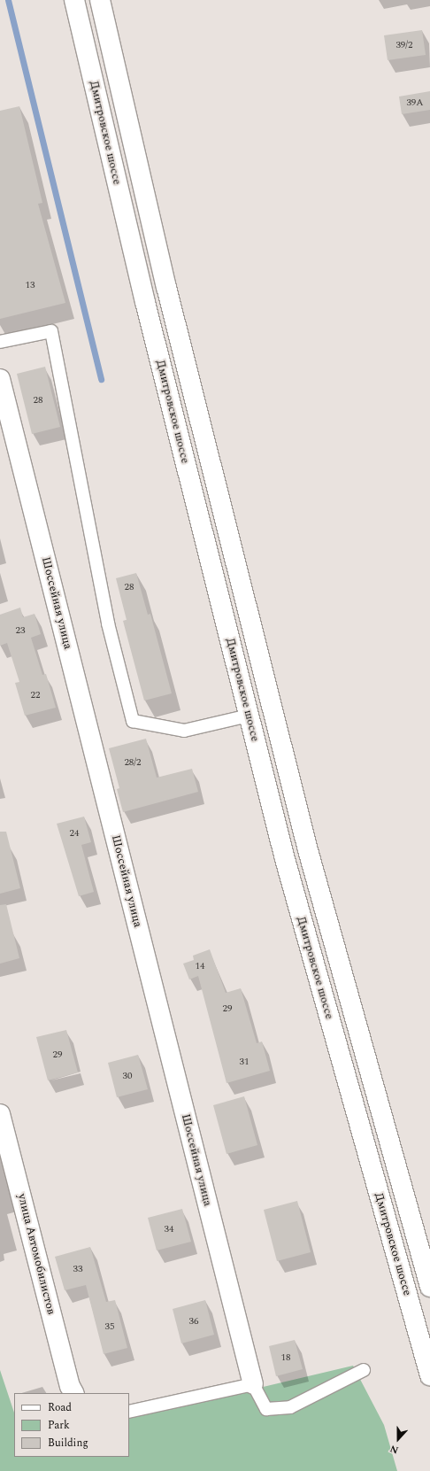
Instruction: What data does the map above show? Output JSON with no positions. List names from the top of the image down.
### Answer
{
  "streets": {
    "main road": ["Дмитровское шоссе", "Шоссейная улица", "улица Автомобилистов"]
  },
  "house_numbers": [
    "39/2",
    "39А",
    "13",
    "28",
    "28",
    "23",
    "22",
    "28/2",
    "24",
    "14",
    "29",
    "29",
    "31",
    "30",
    "34",
    "33",
    "36",
    "35",
    "18"
  ],
  "legend": ["Road", "Park", "Building"],
  "north": "bottom"
}
